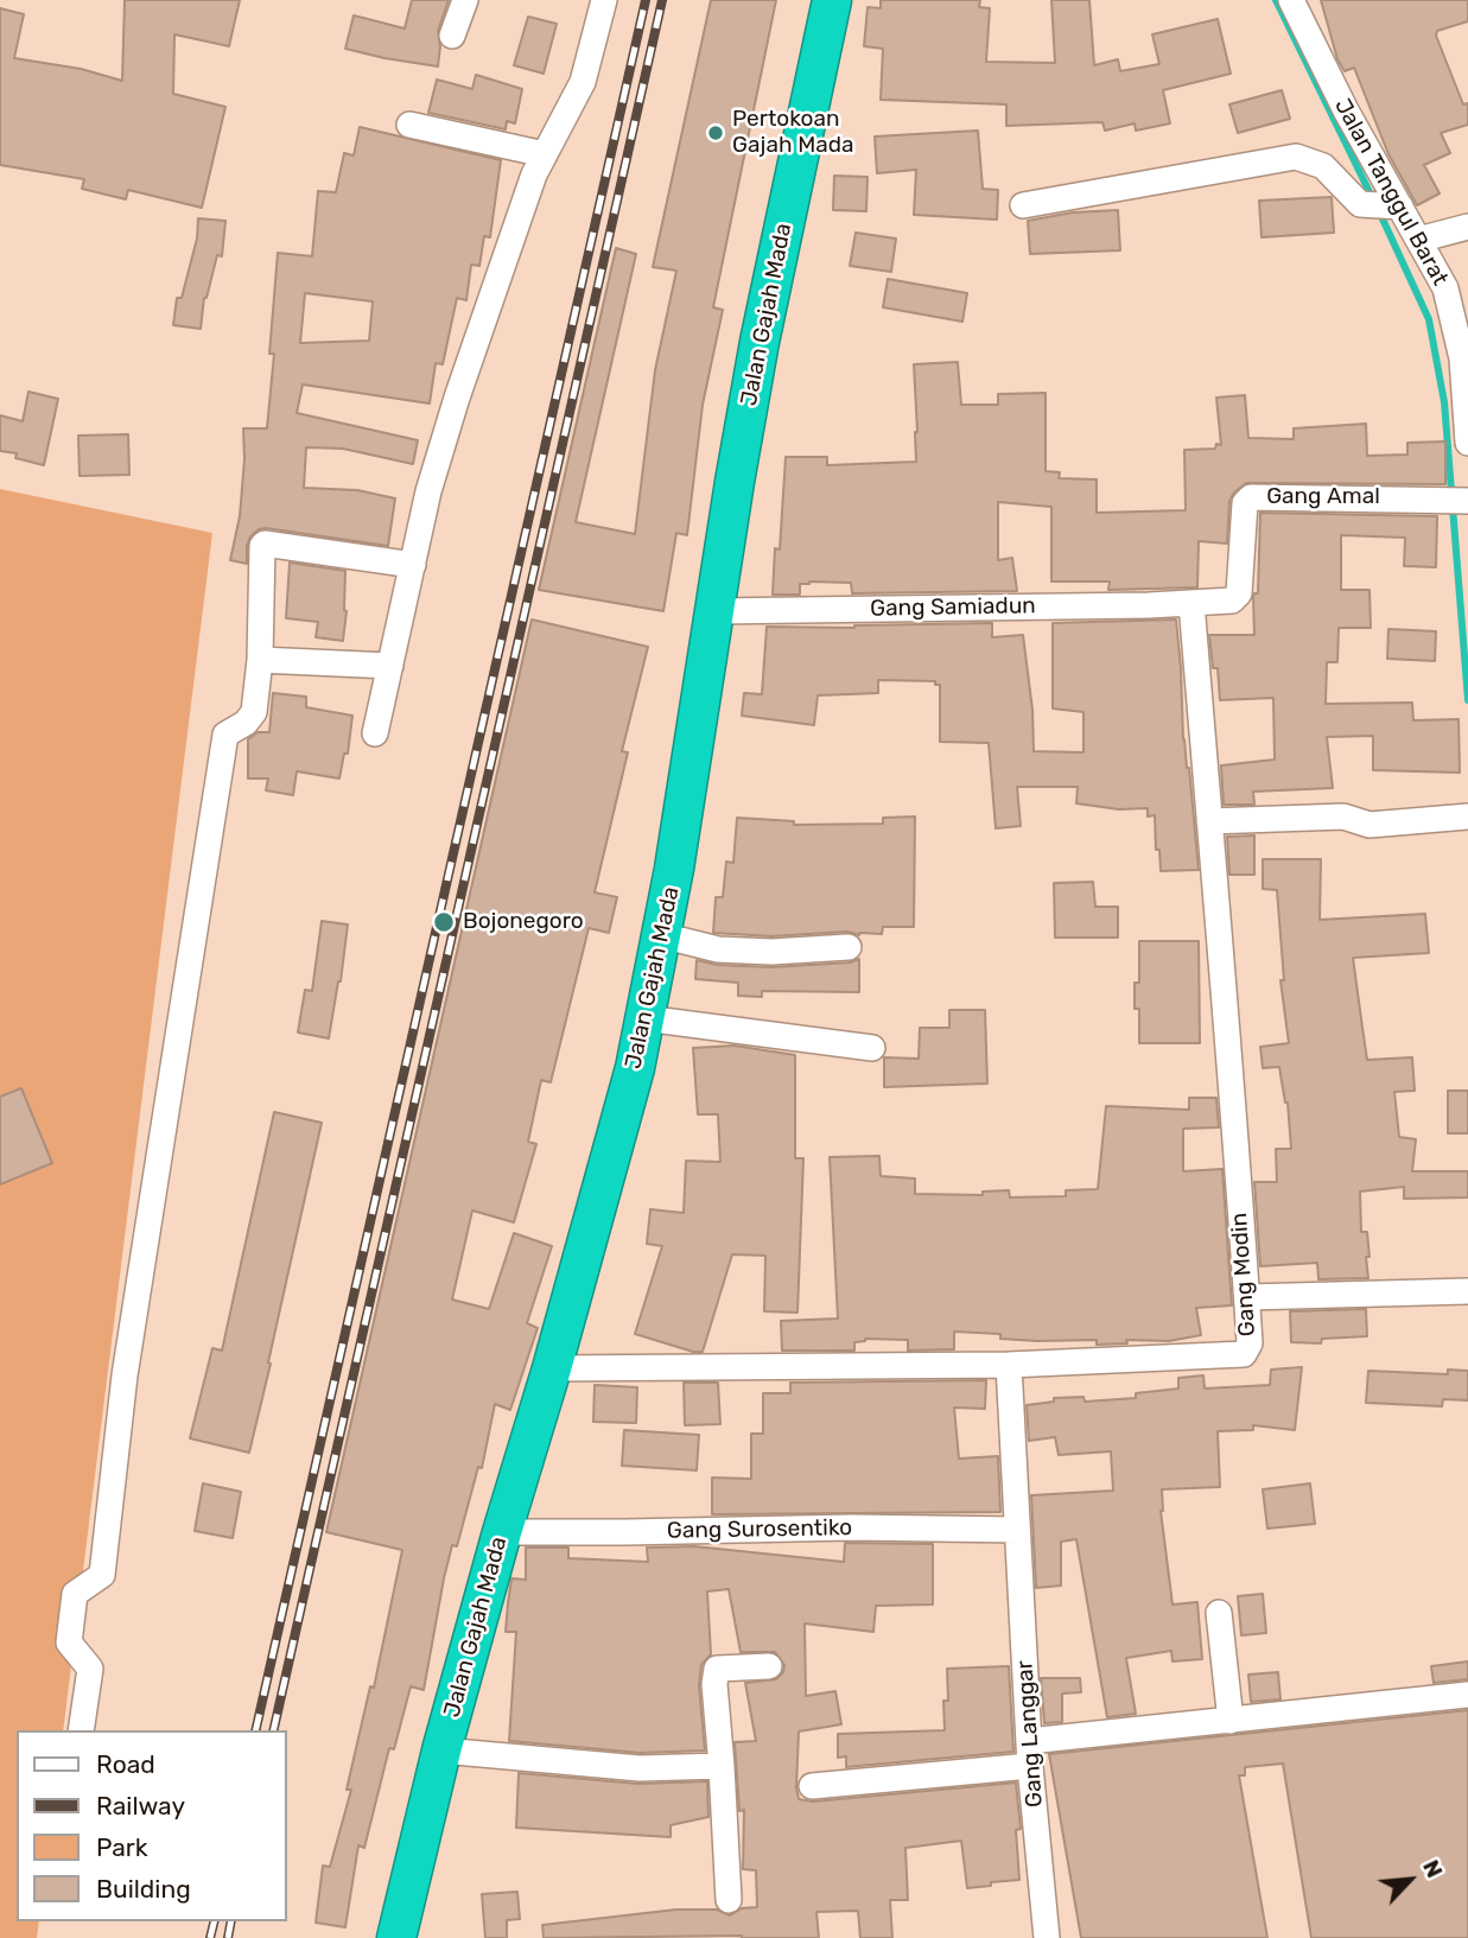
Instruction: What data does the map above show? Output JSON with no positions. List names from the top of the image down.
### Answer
{
  "streets": {
    "highway": ["Jalan Gajah Mada"],
    "street": [
      "Jalan Tanggul Barat",
      "Gang Amal",
      "Gang Samiadun",
      "Gang Modin",
      "Gang Surosentiko",
      "Gang Langgar"
    ]
  },
  "crossings": [
    ["Jalan Gajah Mada", "Gang Samiadun"],
    ["Jalan Gajah Mada", "Gang Modin"],
    ["Jalan Gajah Mada", "Gang Surosentiko"],
    ["Gang Amal", "Gang Samiadun"],
    ["Gang Amal", "Gang Modin"],
    ["Gang Samiadun", "Gang Modin"],
    ["Gang Modin", "Gang Langgar"],
    ["Gang Surosentiko", "Gang Langgar"]
  ],
  "places": ["Pertokoan Gajah Mada", "Bojonegoro"],
  "legend": [
    "Road",
    "Railway",
    "Park",
    "Building"
  ],
  "north": "top right"
}
